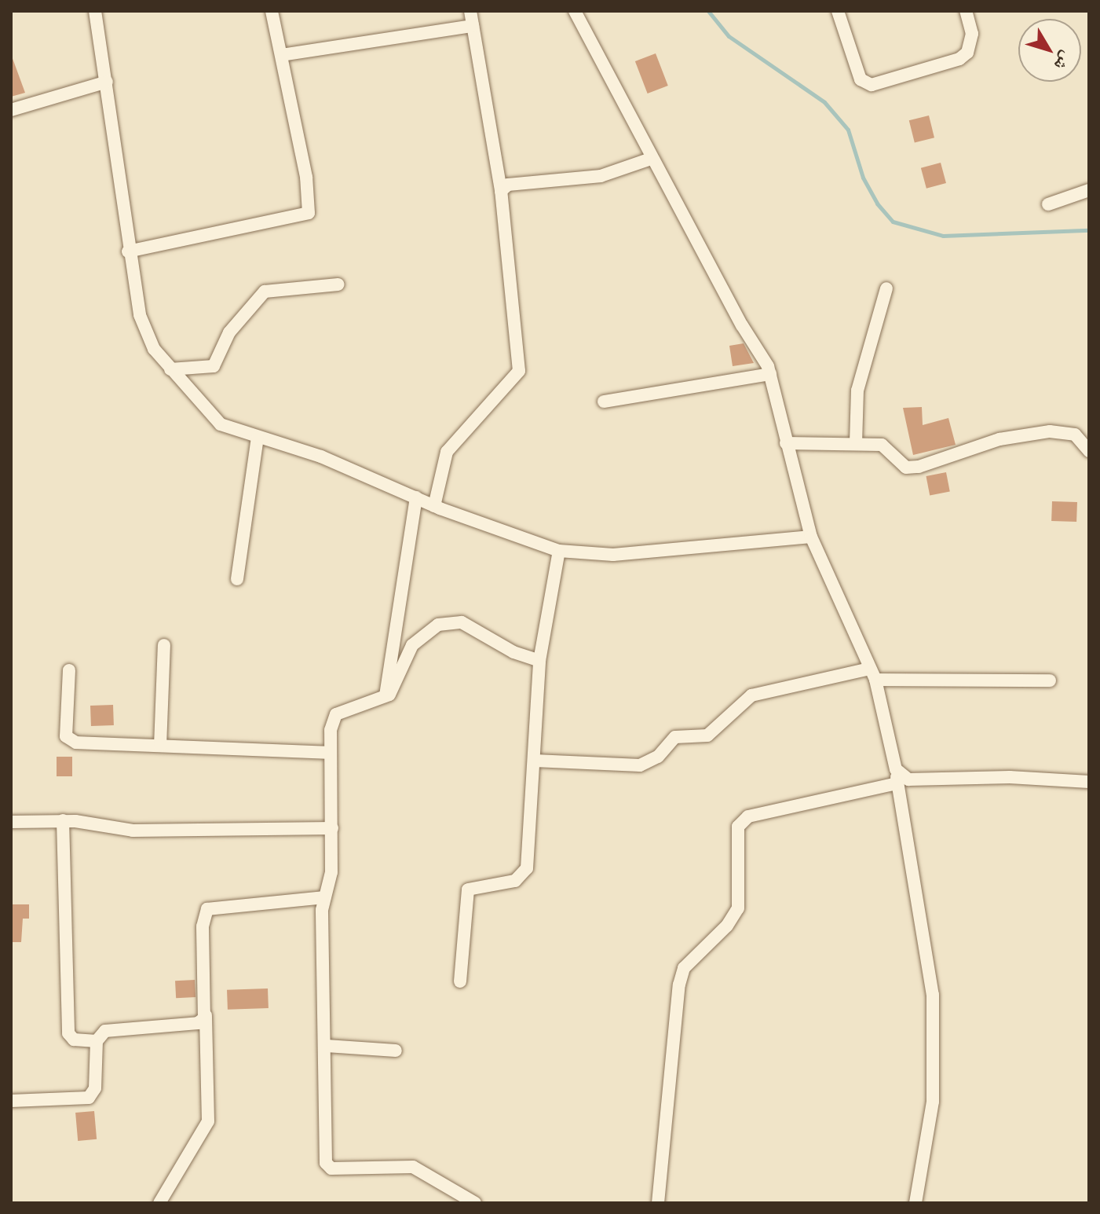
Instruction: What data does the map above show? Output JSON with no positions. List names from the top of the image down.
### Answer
{
  "north": "bottom right"
}
